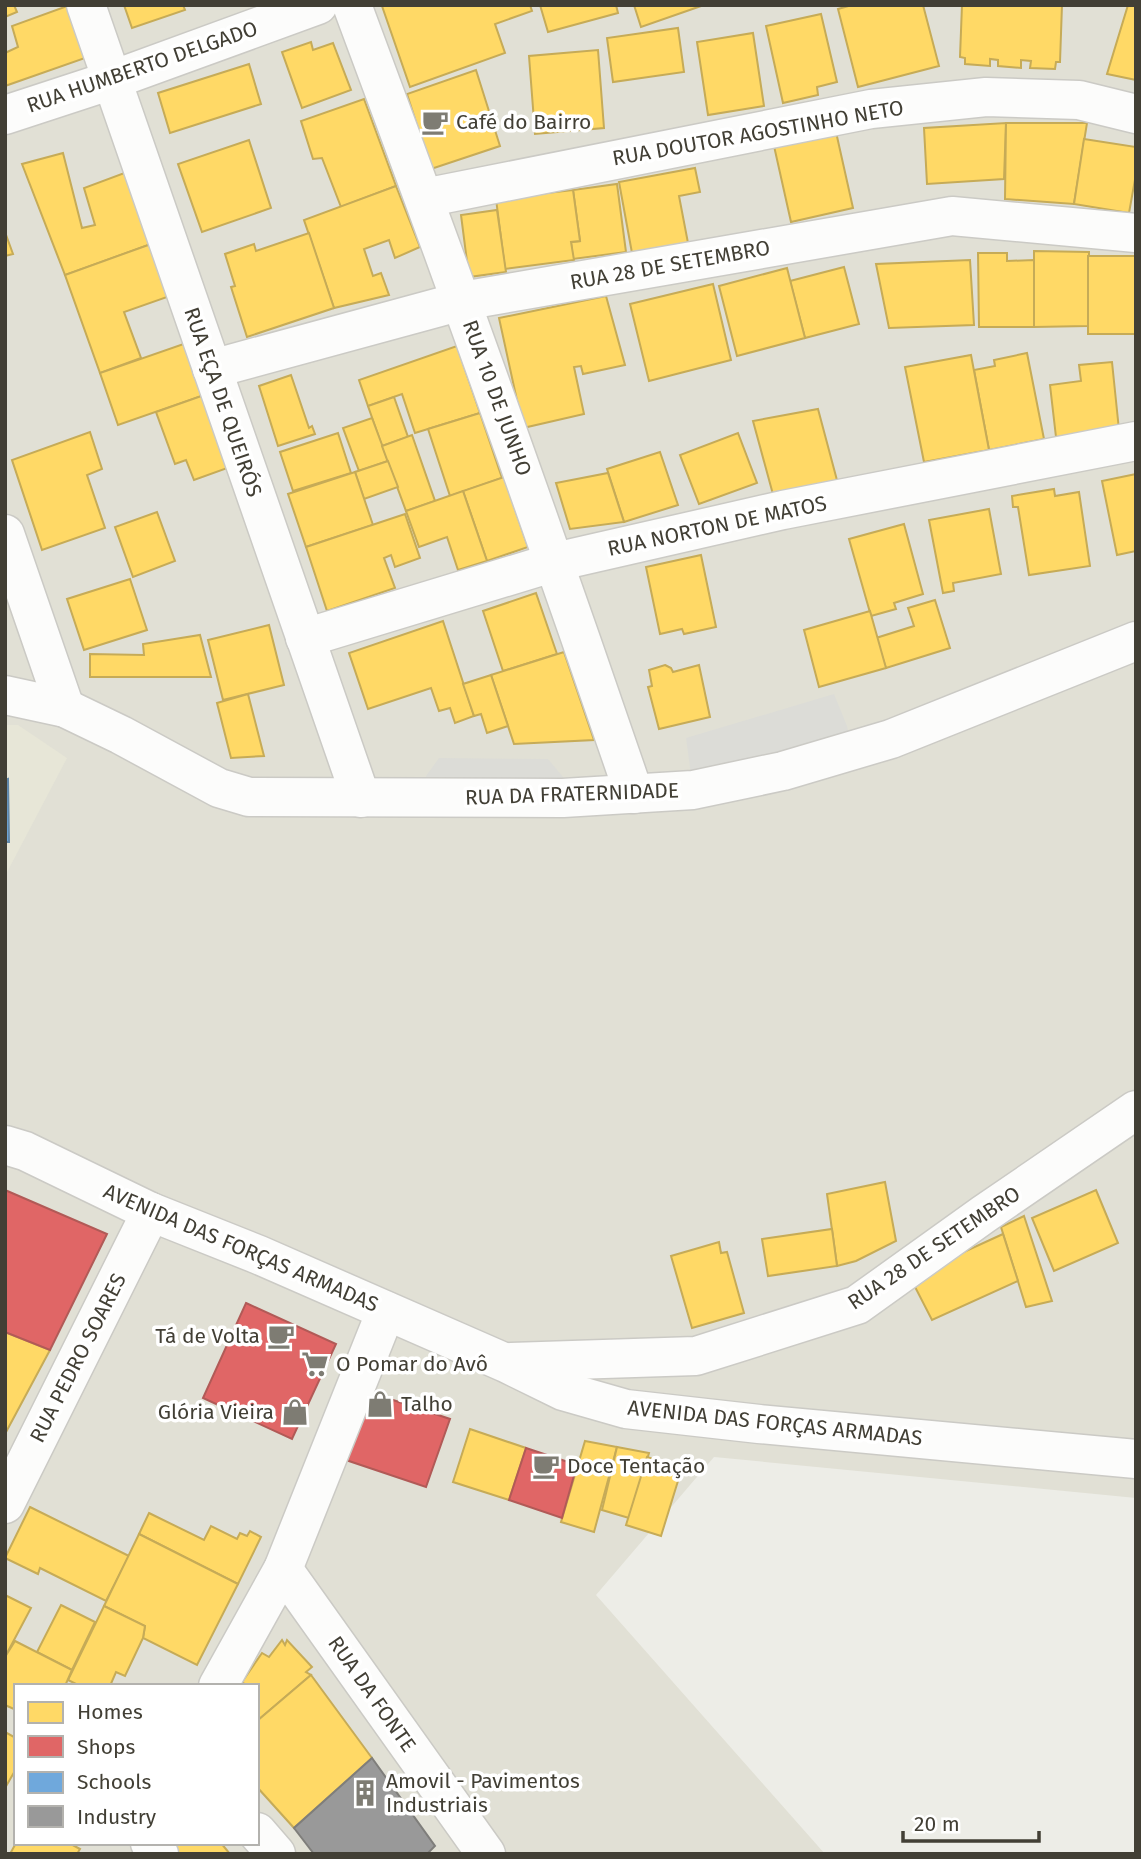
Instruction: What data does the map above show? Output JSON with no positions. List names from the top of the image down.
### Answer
{
  "streets": {
    "street": [
      "RUA HUMBERTO DELGADO",
      "RUA DOUTOR AGOSTINHO NETO",
      "RUA 28 DE SETEMBRO",
      "RUA 10 DE JUNHO",
      "RUA EÇA DE QUEIRÓS",
      "RUA NORTON DE MATOS",
      "RUA DA FRATERNIDADE",
      "AVENIDA DAS FORÇAS ARMADAS",
      "RUA PEDRO SOARES",
      "RUA DA FONTE"
    ]
  },
  "crossings": [
    ["RUA HUMBERTO DELGADO", "RUA EÇA DE QUEIRÓS"],
    ["RUA DOUTOR AGOSTINHO NETO", "RUA 10 DE JUNHO"],
    ["RUA 28 DE SETEMBRO", "RUA 10 DE JUNHO"],
    ["RUA 28 DE SETEMBRO", "RUA EÇA DE QUEIRÓS"],
    ["RUA 28 DE SETEMBRO", "AVENIDA DAS FORÇAS ARMADAS"],
    ["RUA 10 DE JUNHO", "RUA NORTON DE MATOS"],
    ["RUA 10 DE JUNHO", "RUA DA FRATERNIDADE"],
    ["RUA EÇA DE QUEIRÓS", "RUA NORTON DE MATOS"],
    ["RUA EÇA DE QUEIRÓS", "RUA DA FRATERNIDADE"],
    ["AVENIDA DAS FORÇAS ARMADAS", "RUA PEDRO SOARES"]
  ],
  "places": {
    "cafe": ["Café do Bairro", "Tá de Volta", "Doce Tentação"],
    "supermarket": ["O Pomar do Avô"],
    "shop": ["Talho", "Glória Vieira"],
    "building": ["Amovil - Pavimentos Industriais"]
  },
  "legend": [
    "Homes",
    "Shops",
    "Schools",
    "Industry"
  ],
  "scale_bar": "20 m"
}
